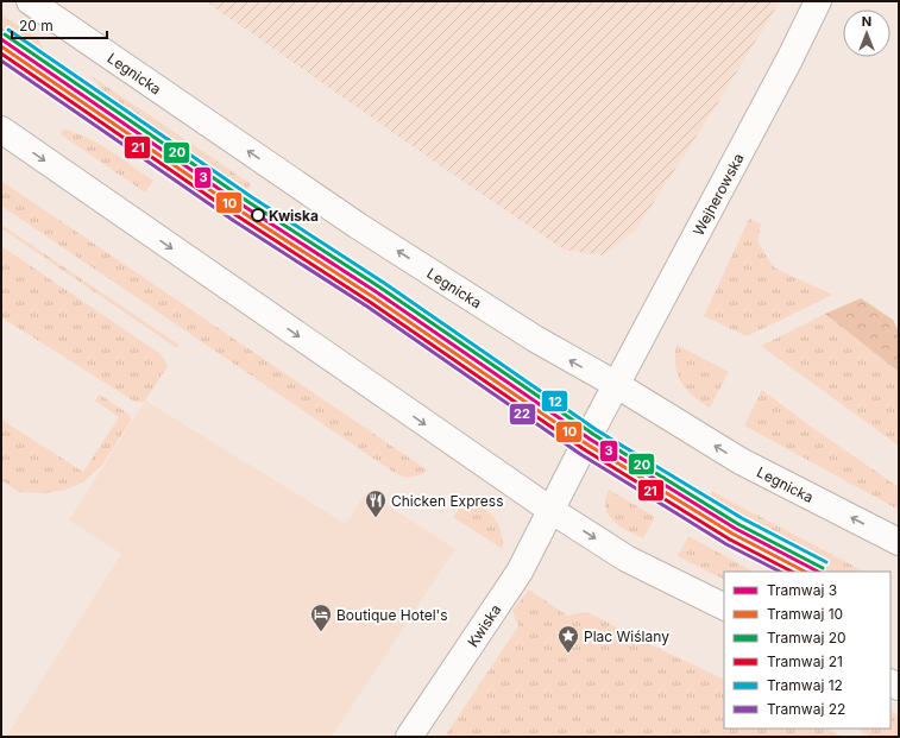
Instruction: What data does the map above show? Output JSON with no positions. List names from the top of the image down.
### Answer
{
  "streets": {
    "main road": ["Legnicka", "Wejherowska", "Kwiska"]
  },
  "crossings": [
    ["Legnicka", "Wejherowska"],
    ["Wejherowska", "Kwiska"]
  ],
  "places": {
    "other": ["Kwiska"],
    "restaurant": ["Chicken Express"],
    "hotel": ["Boutique Hotel's"],
    "place": ["Plac Wiślany"]
  },
  "lines": [
    "tram line 12",
    "tram line 20",
    "tram line 3",
    "tram line 10",
    "tram line 21",
    "tram line 22"
  ],
  "legend": [
    "Tramwaj 3",
    "Tramwaj 10",
    "Tramwaj 20",
    "Tramwaj 21",
    "Tramwaj 12",
    "Tramwaj 22"
  ],
  "scale_bar": "20 m",
  "north": "top"
}
